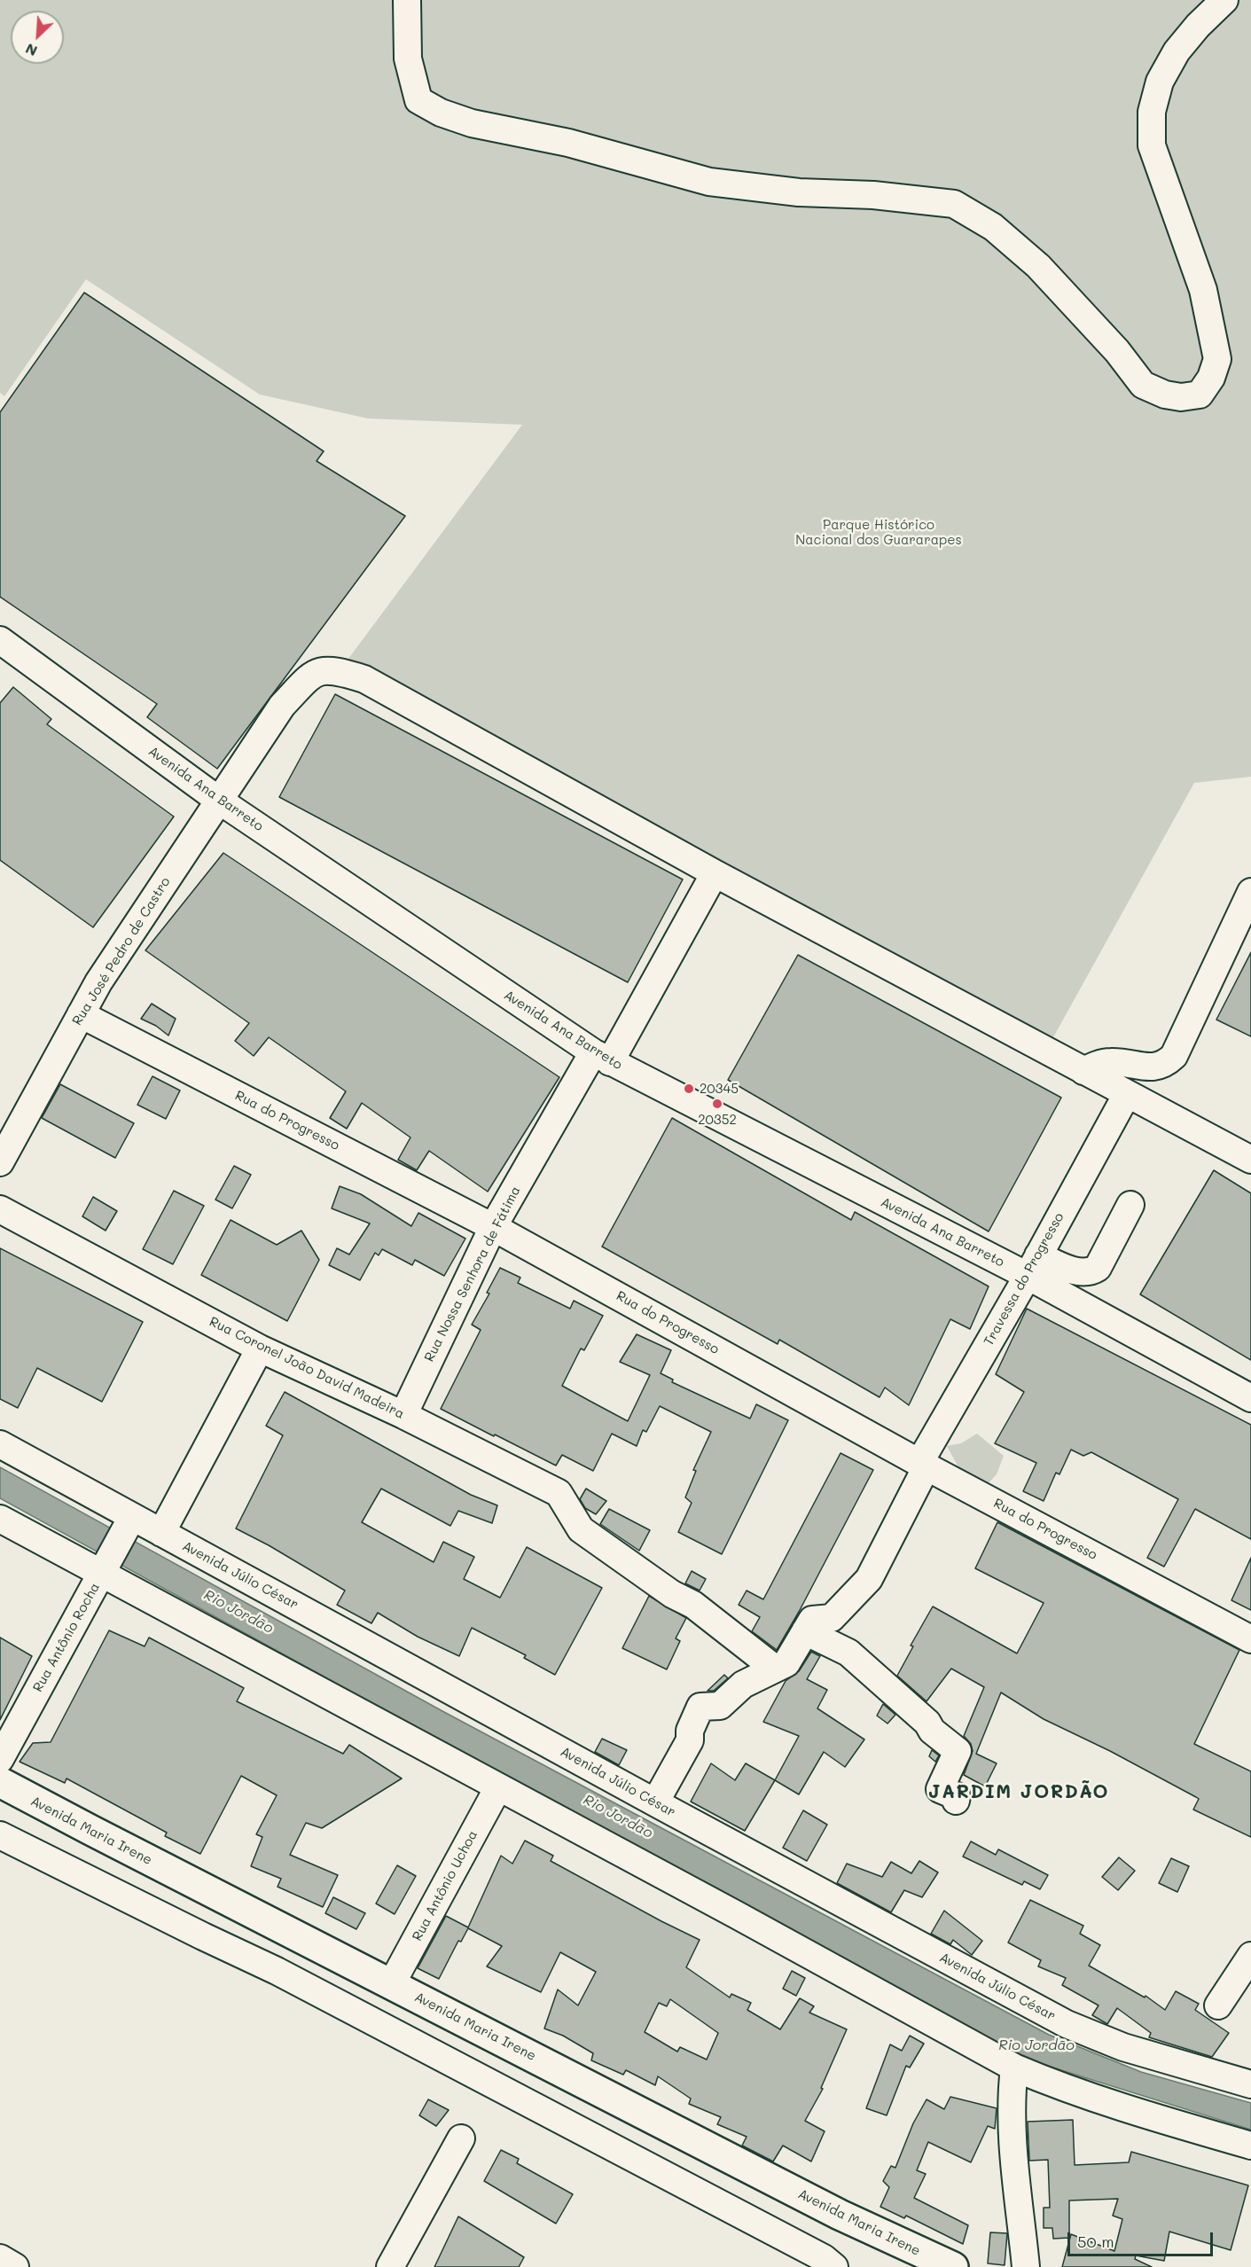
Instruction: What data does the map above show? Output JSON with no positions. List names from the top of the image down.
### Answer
{
  "streets": {
    "main road": ["Avenida Maria Irene"],
    "street": [
      "Avenida Ana Barreto",
      "Rua José Pedro de Castro",
      "Rua do Progresso",
      "Rua Nossa Senhora de Fátima",
      "Travessa do Progresso",
      "Rua Coronel João David Madeira",
      "Avenida Júlio César",
      "Rua Antônio Rocha",
      "Rua Antônio Uchoa"
    ]
  },
  "crossings": [
    ["Avenida Ana Barreto", "Rua José Pedro de Castro"],
    ["Avenida Ana Barreto", "Rua Nossa Senhora de Fátima"],
    ["Avenida Ana Barreto", "Travessa do Progresso"],
    ["Rua José Pedro de Castro", "Rua do Progresso"],
    ["Rua José Pedro de Castro", "Rua Nossa Senhora de Fátima"],
    ["Rua José Pedro de Castro", "Travessa do Progresso"],
    ["Rua do Progresso", "Rua Nossa Senhora de Fátima"],
    ["Rua do Progresso", "Travessa do Progresso"],
    ["Rua Nossa Senhora de Fátima", "Rua Coronel João David Madeira"],
    ["Avenida Júlio César", "Rua Antônio Rocha"],
    ["Avenida Maria Irene", "Rua Antônio Uchoa"]
  ],
  "districts": ["JARDIM JORDÃO"],
  "water": ["Rio Jordão"],
  "parks": ["Parque Histórico Nacional dos Guararapes"],
  "places": ["20345", "20352"],
  "scale_bar": "50 m",
  "north": "bottom left"
}
